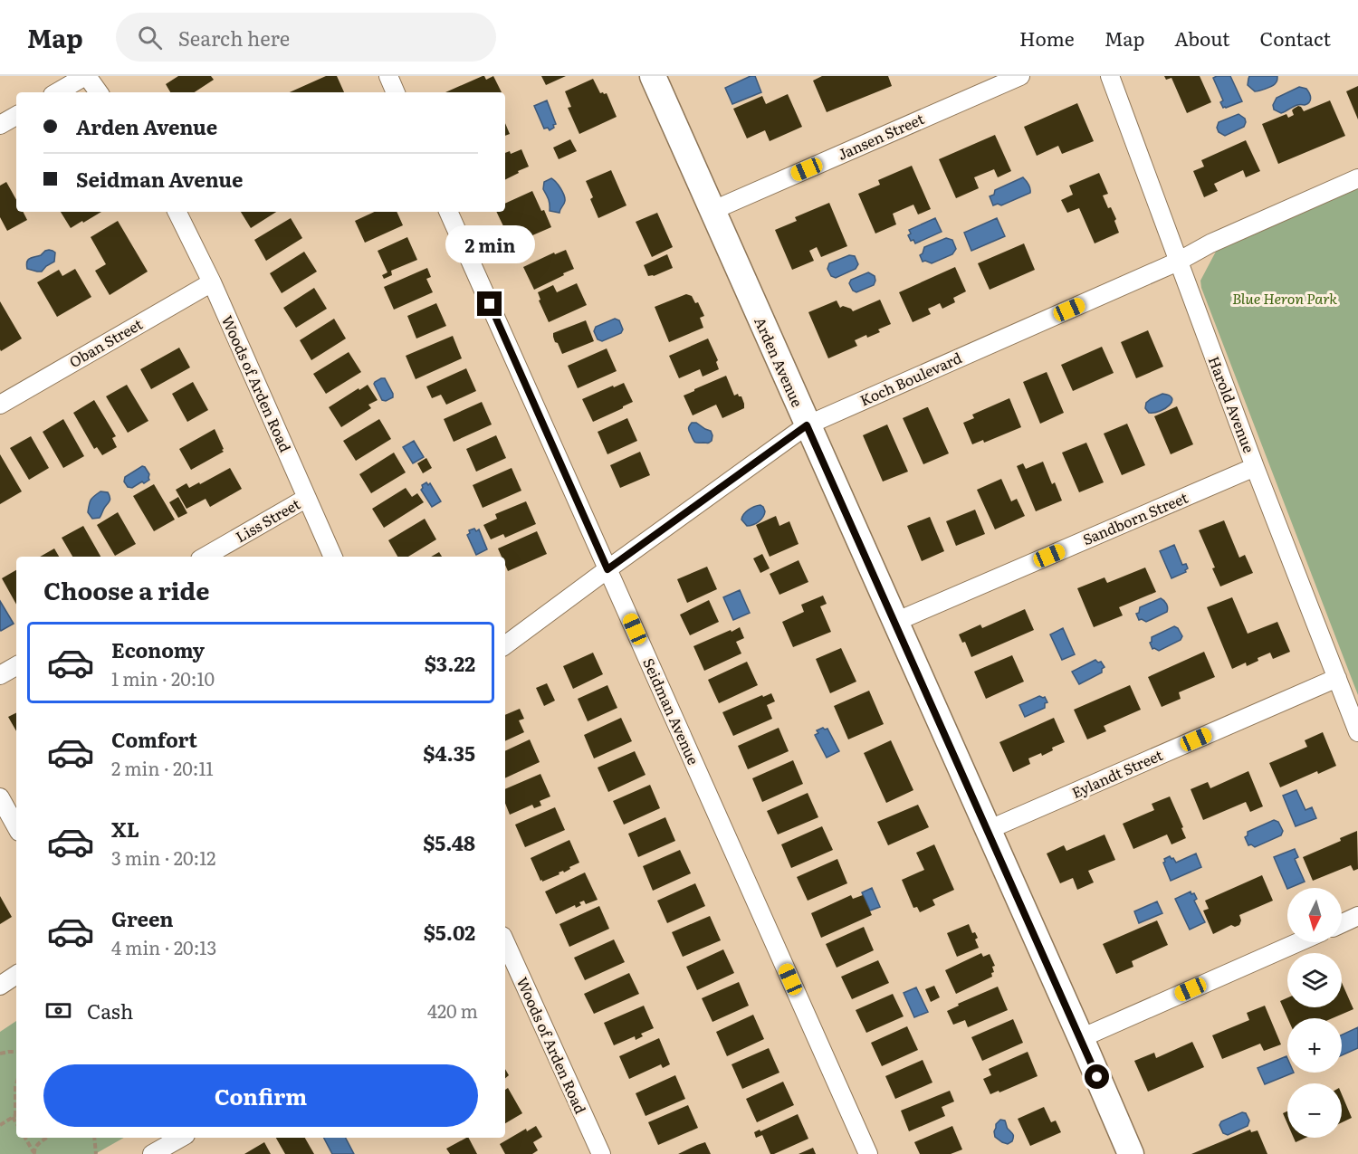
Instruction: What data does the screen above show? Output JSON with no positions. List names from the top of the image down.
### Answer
{
  "streets": {
    "street": [
      "Jansen Street",
      "Oban Street",
      "Arden Avenue",
      "Koch Boulevard",
      "Woods of Arden Road",
      "Harold Avenue",
      "Sandborn Street",
      "Liss Street",
      "Seidman Avenue",
      "Eylandt Street"
    ]
  },
  "crossings": [
    ["Jansen Street", "Arden Avenue"],
    ["Oban Street", "Woods of Arden Road"],
    ["Arden Avenue", "Koch Boulevard"],
    ["Arden Avenue", "Sandborn Street"],
    ["Arden Avenue", "Eylandt Street"],
    ["Koch Boulevard", "Harold Avenue"],
    ["Koch Boulevard", "Seidman Avenue"],
    ["Woods of Arden Road", "Liss Street"],
    ["Harold Avenue", "Sandborn Street"],
    ["Harold Avenue", "Eylandt Street"]
  ],
  "parks": ["Blue Heron Park"],
  "north": "bottom",
  "page": {
    "header": "Map",
    "search": "Search here",
    "nav": [
      "Home",
      "Map",
      "About",
      "Contact"
    ],
    "banner": ["Arden Avenue", "Seidman Avenue"],
    "bubble": "2 min",
    "heading": "Choose a ride",
    "list": [
      {
        "name": "Economy",
        "note": "1 min · 20:10",
        "value": "$3.22"
      },
      {
        "name": "Comfort",
        "note": "2 min · 20:11",
        "value": "$4.35"
      },
      {
        "name": "XL",
        "note": "3 min · 20:12",
        "value": "$5.48"
      },
      {
        "name": "Green",
        "note": "4 min · 20:13",
        "value": "$5.02"
      }
    ],
    "map_buttons": ["+", "−"],
    "pay": ["Cash", "420 m"],
    "buttons": "Confirm"
  }
}
